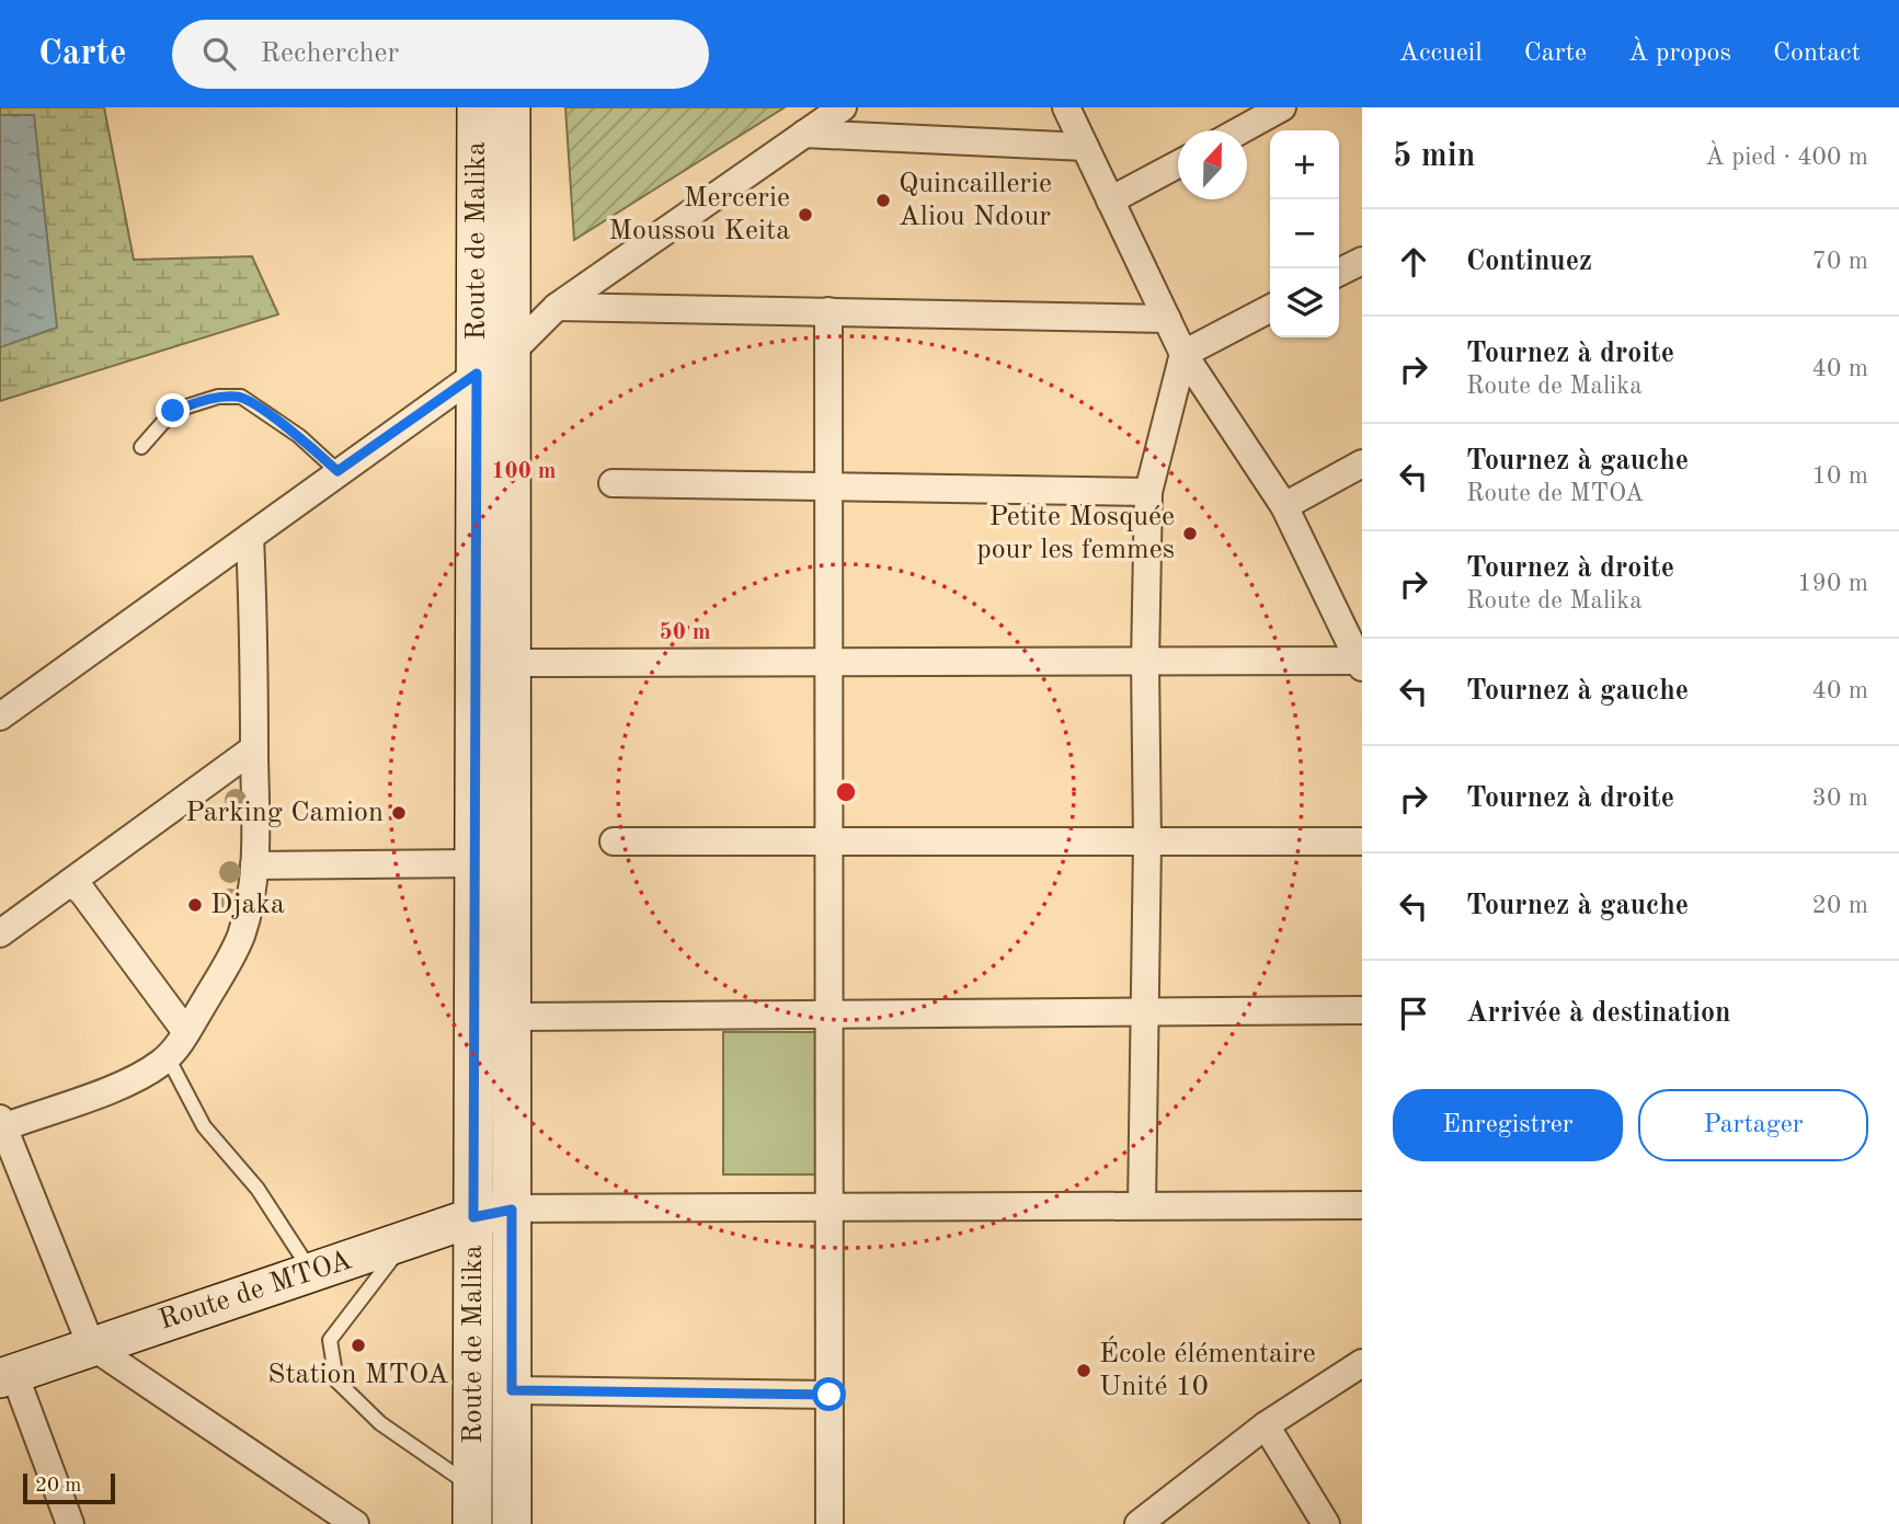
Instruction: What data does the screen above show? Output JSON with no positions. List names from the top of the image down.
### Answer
{
  "streets": {
    "main road": ["Route de Malika", "Route de MTOA"]
  },
  "crossings": [
    ["Route de Malika", "Route de MTOA"]
  ],
  "places": [
    "Quincaillerie Aliou Ndour",
    "Mercerie Moussou Keita",
    "Petite Mosquée pour les femmes",
    "Parking Camion",
    "Djaka",
    "Station MTOA",
    "École élémentaire Unité 10"
  ],
  "scale_bar": "20 m",
  "north": "top",
  "page": {
    "header": "Carte",
    "search": "Rechercher",
    "nav": [
      "Accueil",
      "Carte",
      "À propos",
      "Contact"
    ],
    "heading": ["5 min", "À pied · 400 m"],
    "map_buttons": ["+", "−"],
    "list": [
      ["Continuez", "70 m"],
      ["Tournez à droite", "Route de Malika", "40 m"],
      ["Tournez à gauche", "Route de MTOA", "10 m"],
      ["Tournez à droite", "Route de Malika", "190 m"],
      ["Tournez à gauche", "40 m"],
      ["Tournez à droite", "30 m"],
      ["Tournez à gauche", "20 m"],
      "Arrivée à destination"
    ],
    "buttons": ["Enregistrer", "Partager"],
    "scale": "20 m"
  },
  "rings": ["100 m", "50 m"]
}
